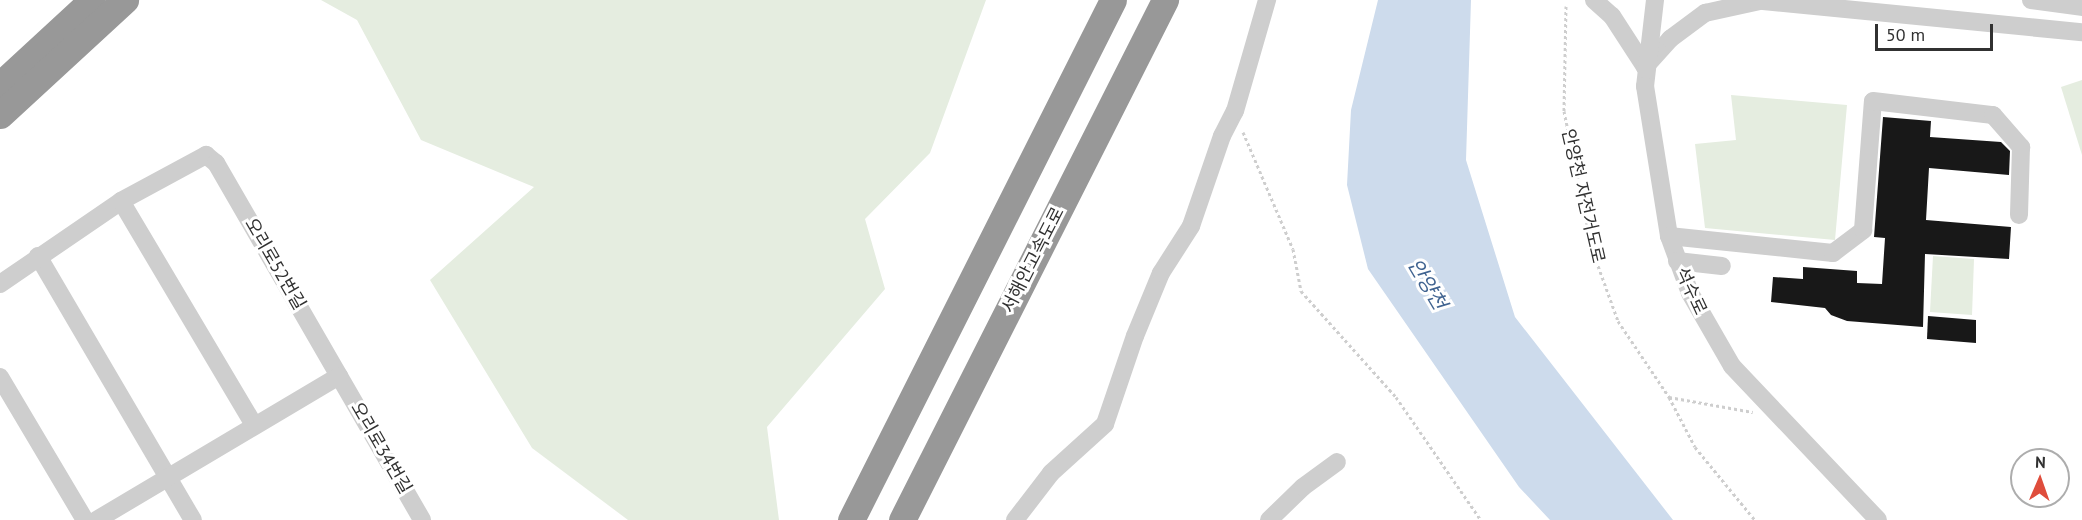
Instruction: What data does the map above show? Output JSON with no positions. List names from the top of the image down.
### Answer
{
  "streets": {
    "highway": ["서해안고속도로"],
    "street": ["오리로52번길", "석수로", "오리로34번길"],
    "path": ["안양천 자전거도로"]
  },
  "crossings": [
    ["오리로52번길", "오리로34번길"]
  ],
  "water": ["안양천"],
  "scale_bar": "50 m",
  "north": "top"
}
